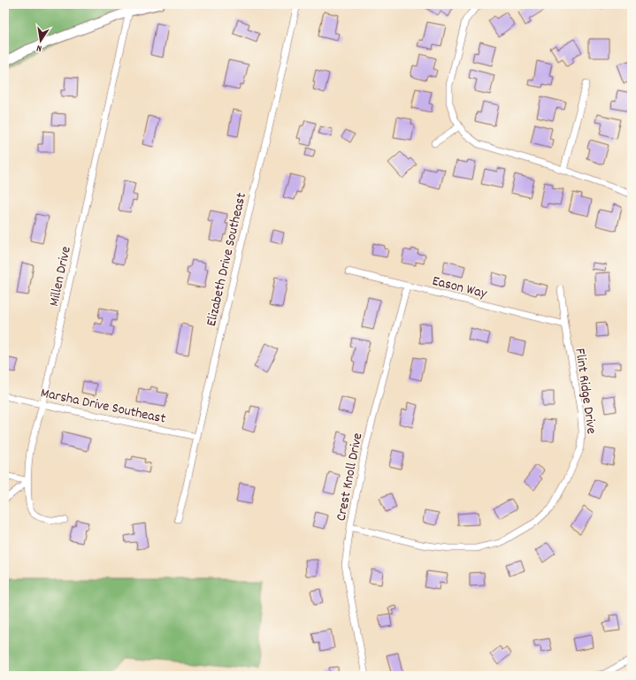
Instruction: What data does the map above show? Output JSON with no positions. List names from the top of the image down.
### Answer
{
  "streets": {
    "street": [
      "Elizabeth Drive Southeast",
      "Millen Drive",
      "Eason Way",
      "Flint Ridge Drive",
      "Marsha Drive Southeast",
      "Crest Knoll Drive"
    ]
  },
  "crossings": [
    ["Elizabeth Drive Southeast", "Marsha Drive Southeast"],
    ["Millen Drive", "Marsha Drive Southeast"],
    ["Eason Way", "Flint Ridge Drive"],
    ["Eason Way", "Crest Knoll Drive"],
    ["Flint Ridge Drive", "Crest Knoll Drive"]
  ],
  "north": "bottom"
}
